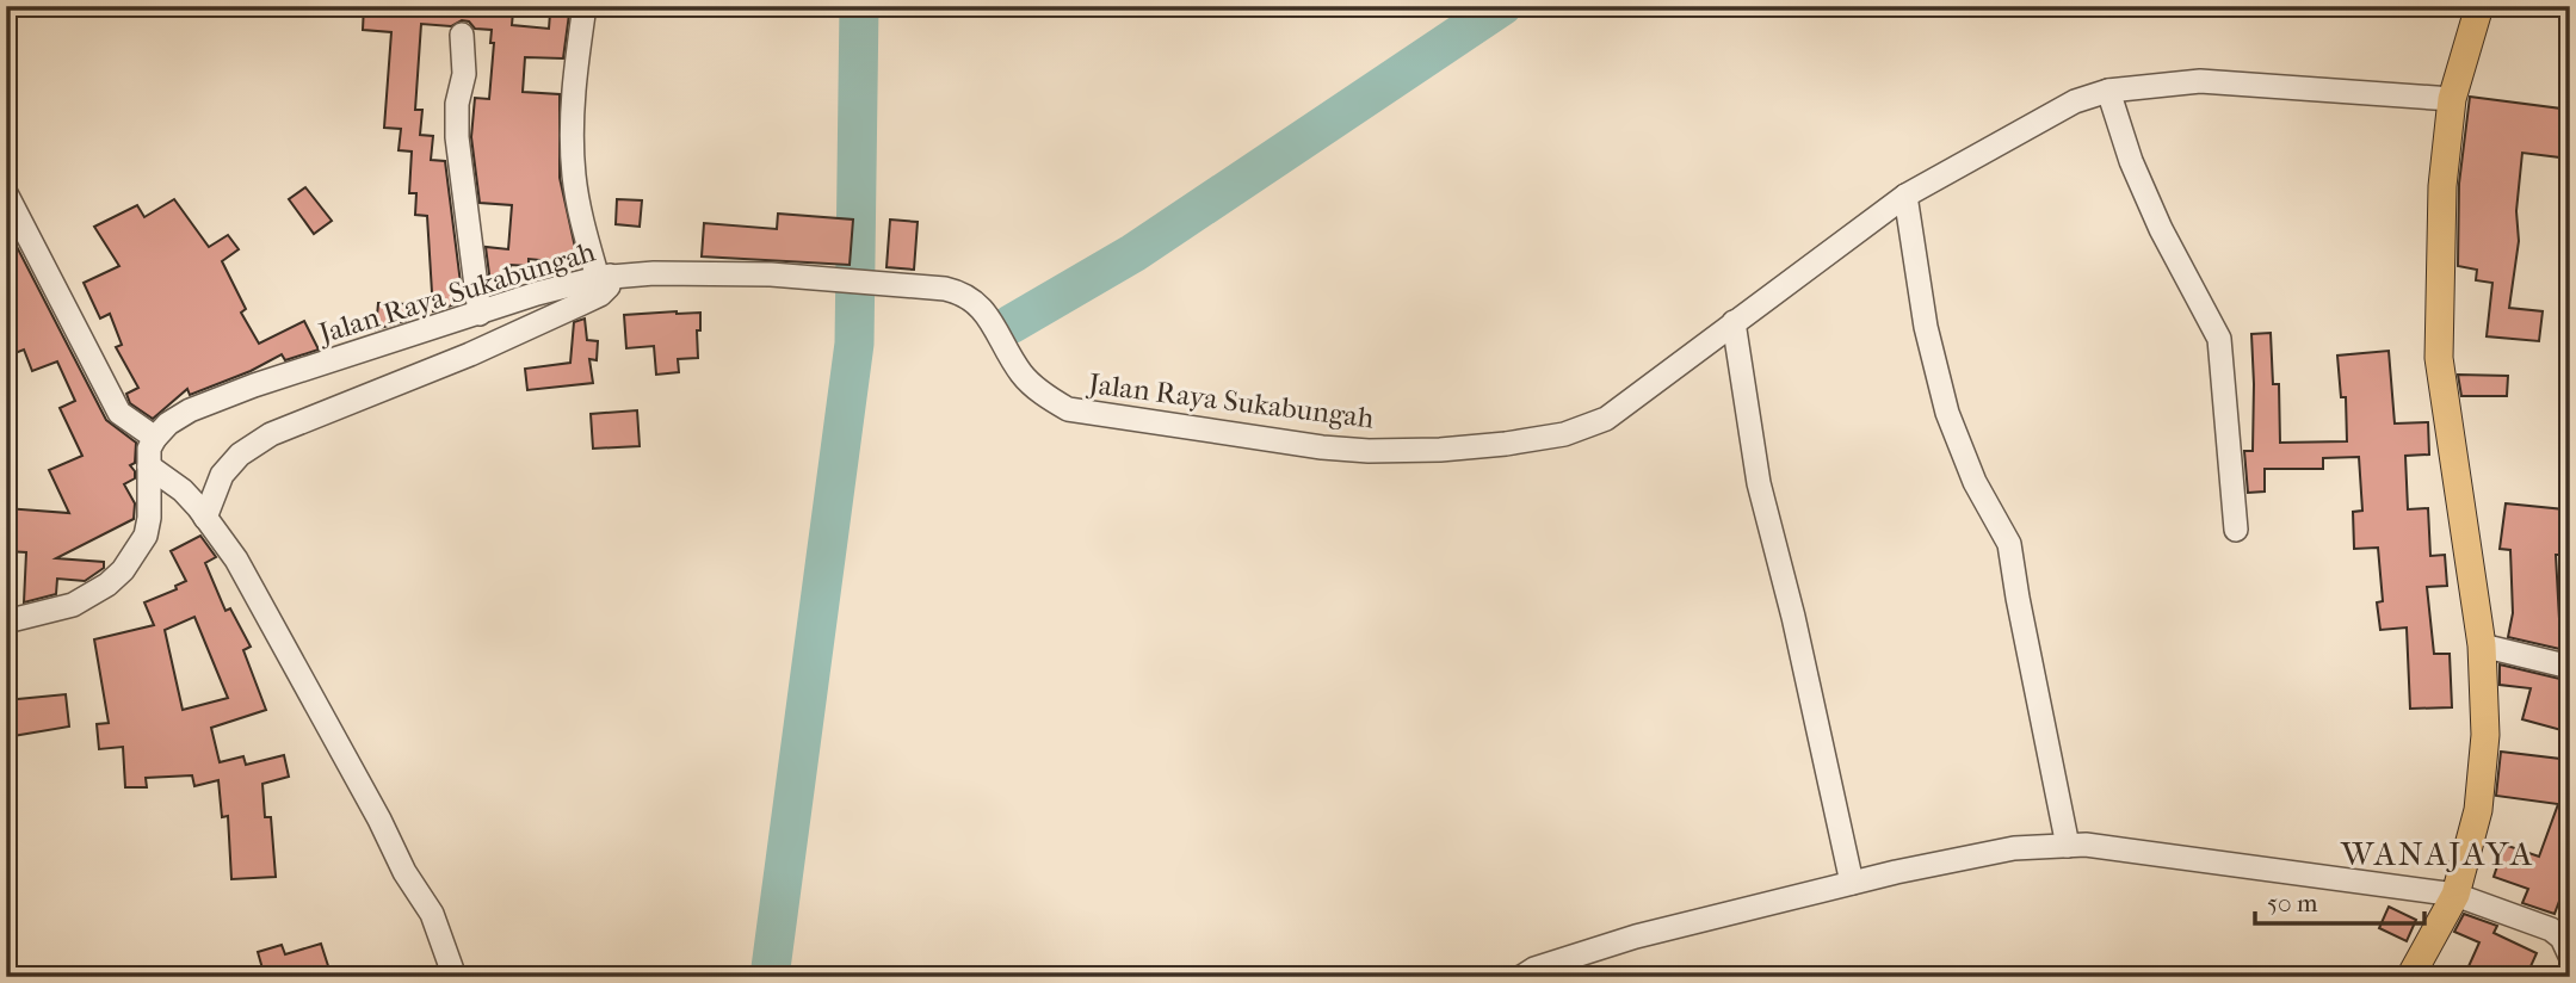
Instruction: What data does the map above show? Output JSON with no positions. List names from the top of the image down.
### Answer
{
  "streets": {
    "street": ["Jalan Raya Sukabungah"]
  },
  "districts": ["WANAJAYA"],
  "scale_bar": "50 m"
}
